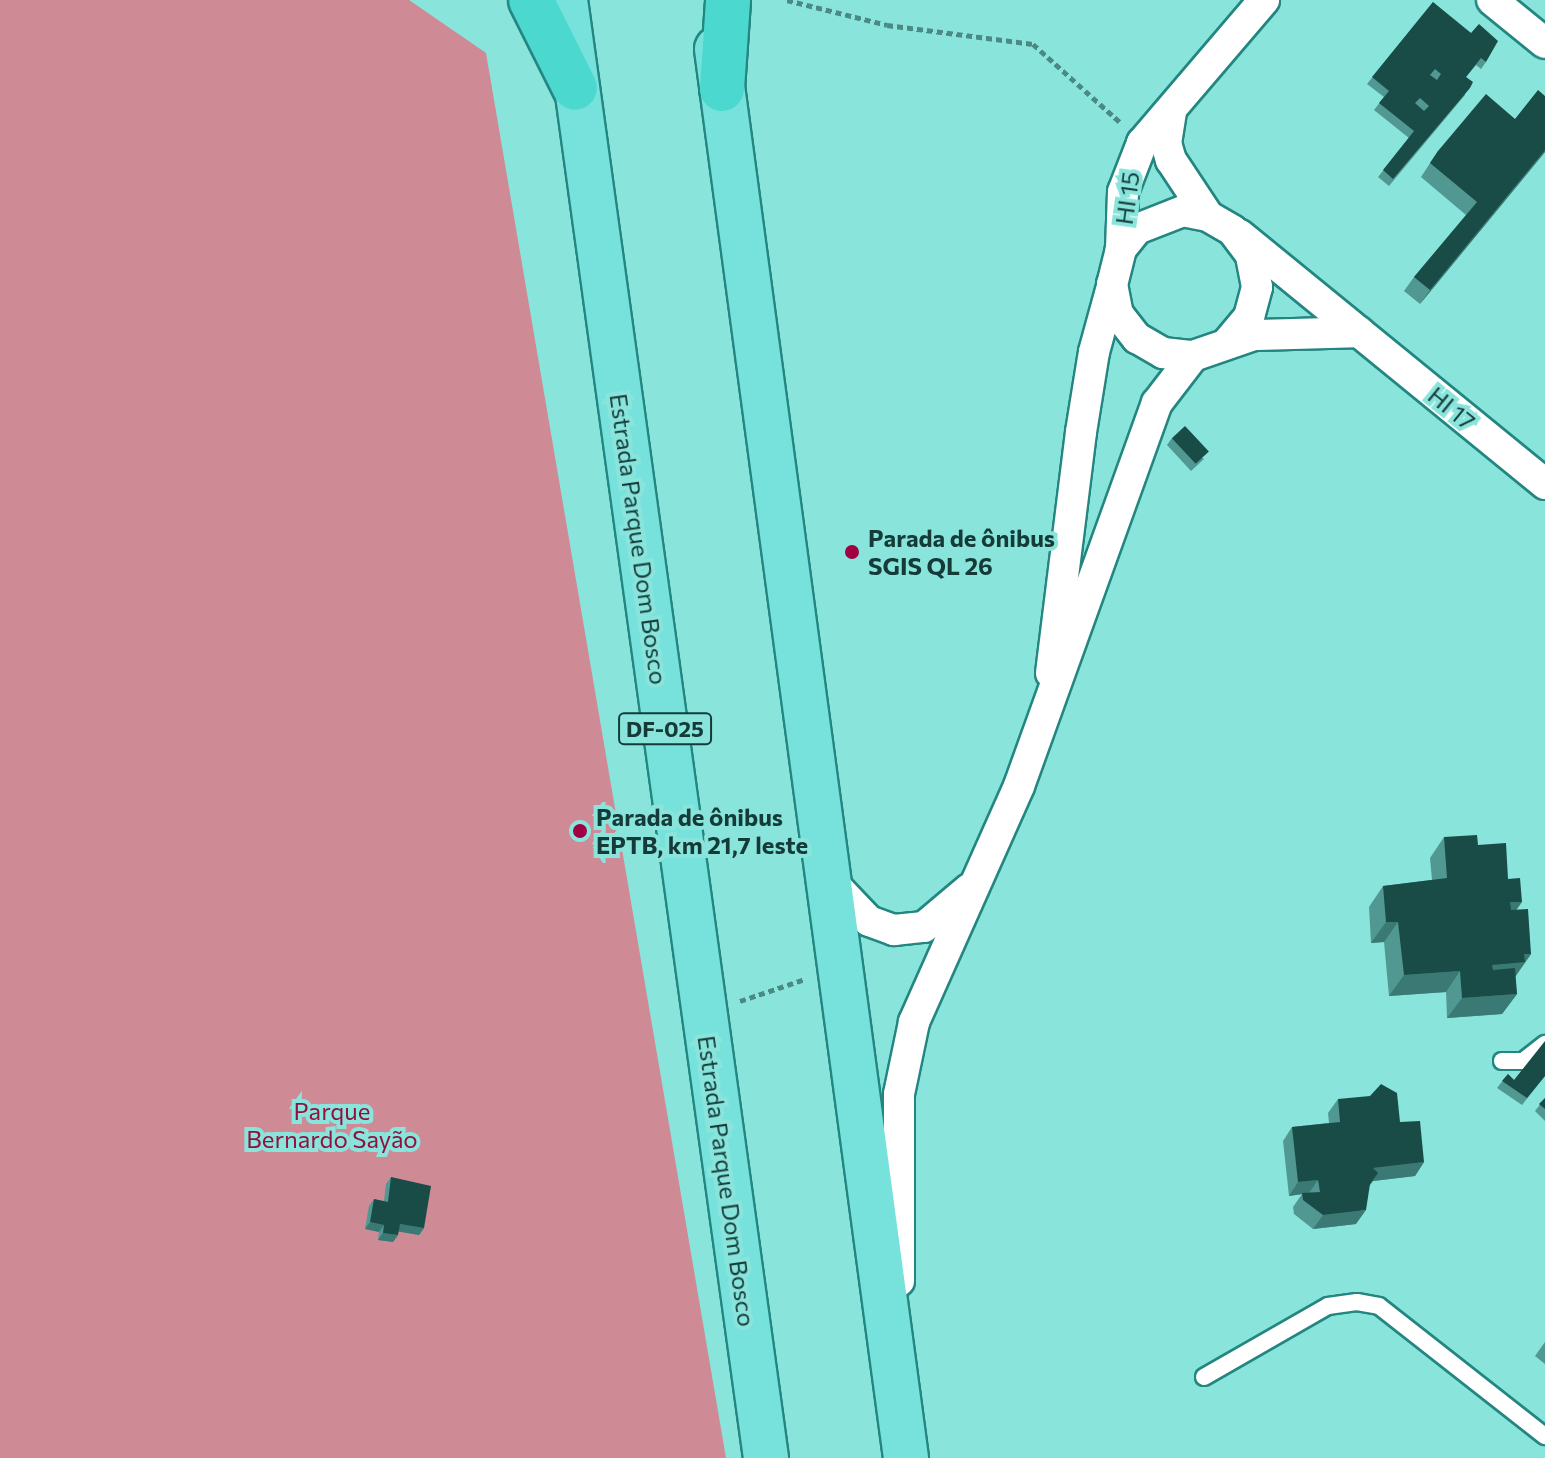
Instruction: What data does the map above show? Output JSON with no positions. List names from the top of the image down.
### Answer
{
  "streets": {
    "main road": ["Estrada Parque Dom Bosco", "DF-025"],
    "street": ["HI 15", "HI 17"]
  },
  "crossings": [
    ["HI 15", "HI 17"]
  ],
  "parks": ["Parque Bernardo Sayão"],
  "places": ["Parada de ônibus SGIS QL 26", "Parada de ônibus EPTB, km 21,7 leste"]
}
